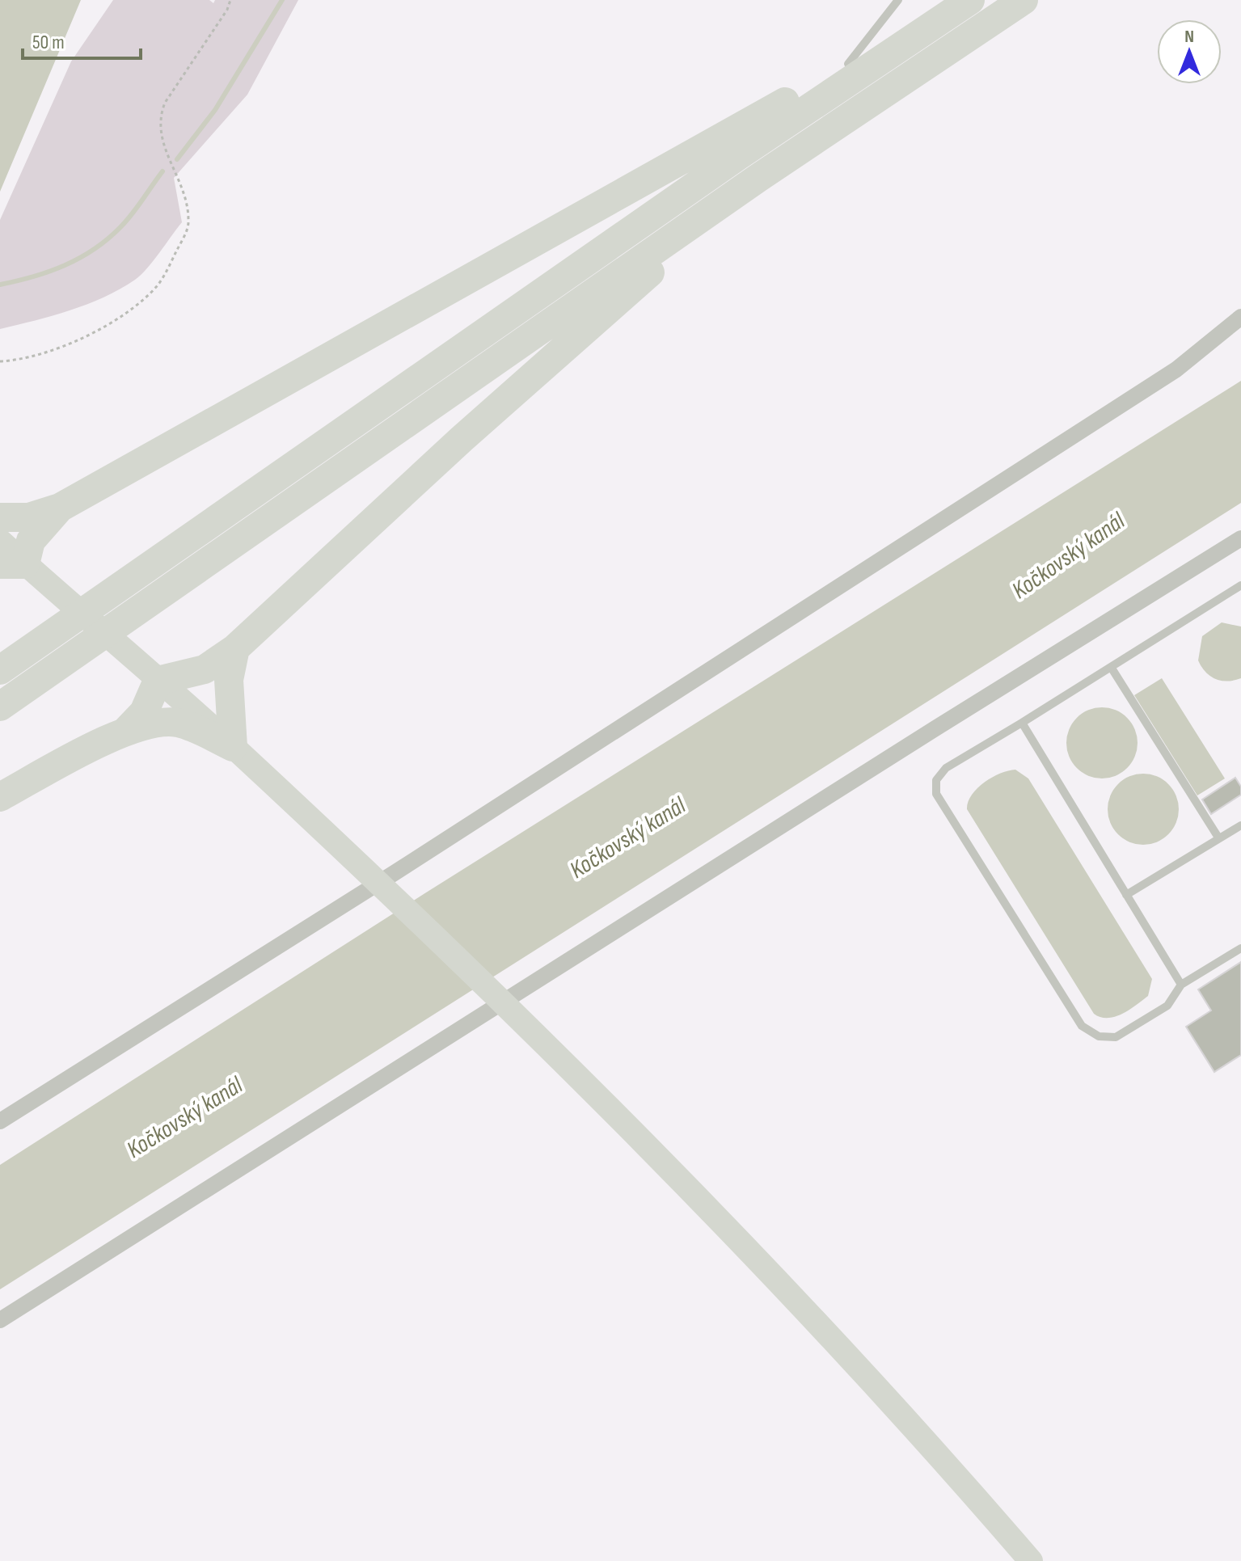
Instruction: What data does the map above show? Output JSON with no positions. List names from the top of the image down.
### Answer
{
  "water": ["Kočkovský kanál"],
  "scale_bar": "50 m",
  "north": "top"
}
